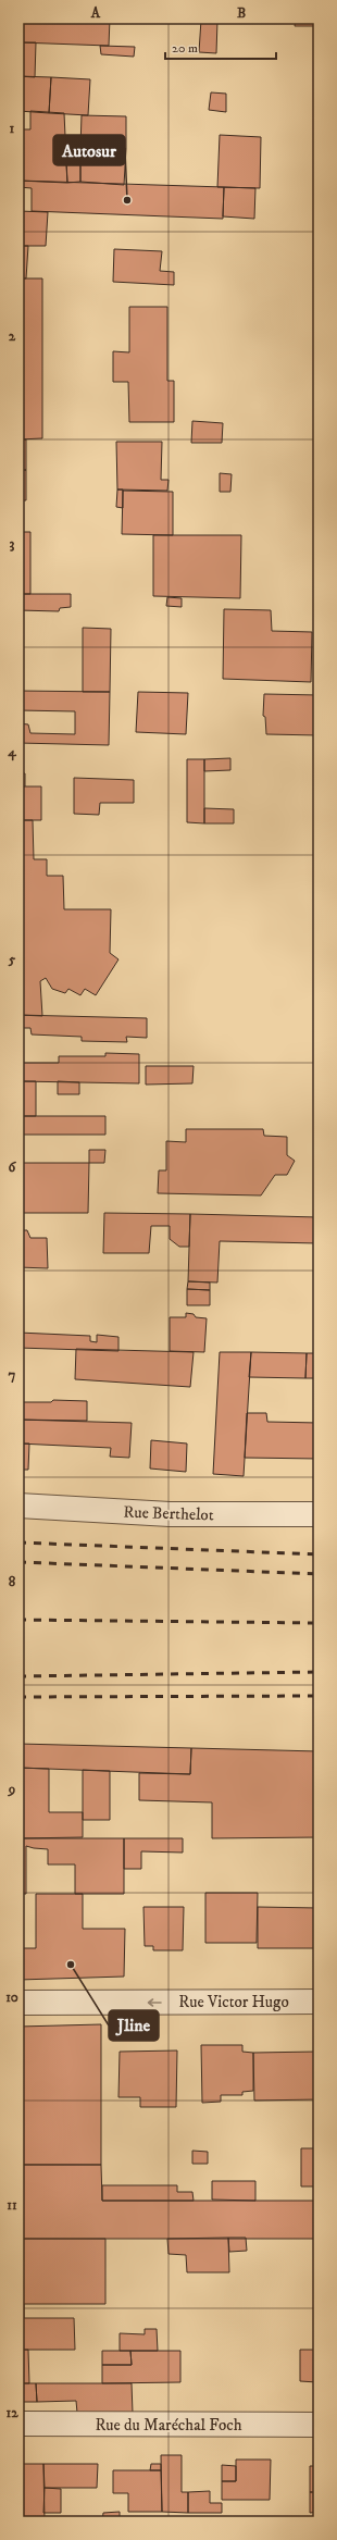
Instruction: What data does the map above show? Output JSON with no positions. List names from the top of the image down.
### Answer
{
  "streets": {
    "street": ["Rue Berthelot", "Rue Victor Hugo", "Rue du Maréchal Foch"]
  },
  "one_way": ["Rue Victor Hugo"],
  "places": ["Autosur", "Jline"],
  "scale_bar": "20 m",
  "grid": {
    "columns": ["A", "B"],
    "rows": [
      "1",
      "2",
      "3",
      "4",
      "5",
      "6",
      "7",
      "8",
      "9",
      "10",
      "11",
      "12"
    ]
  }
}
